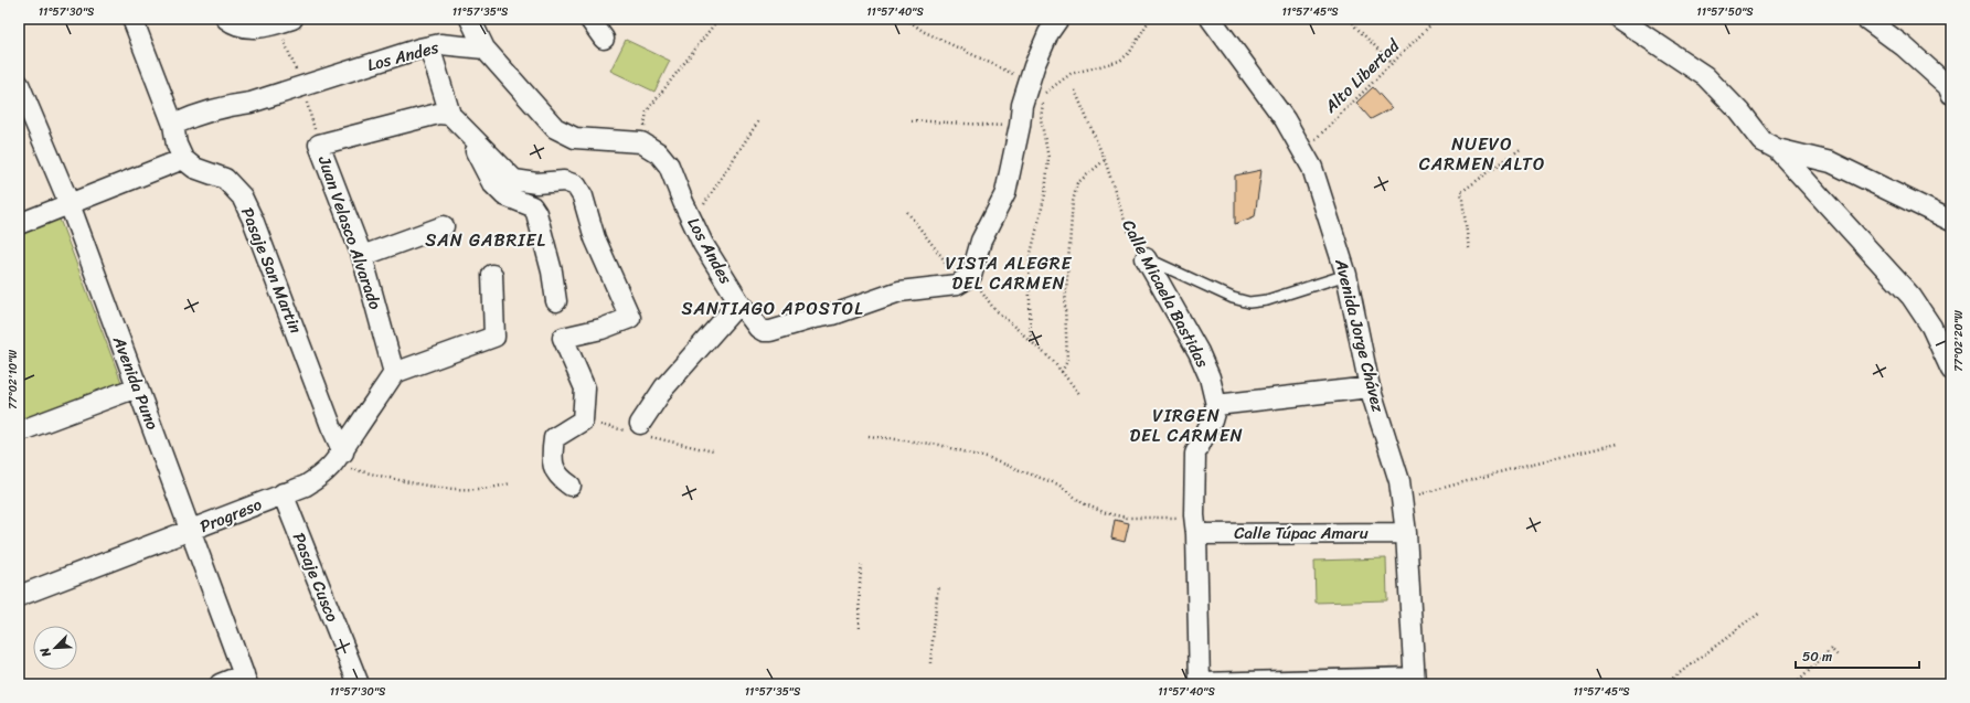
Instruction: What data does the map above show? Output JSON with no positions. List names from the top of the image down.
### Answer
{
  "streets": {
    "street": [
      "Los Andes",
      "Juan Velasco Alvarado",
      "Pasaje San Martin",
      "Calle Micaela Bastidas",
      "Avenida Jorge Chávez",
      "Avenida Puno",
      "Progreso",
      "Calle Túpac Amaru",
      "Pasaje Cusco"
    ],
    "path": ["Alto Libertad"]
  },
  "crossings": [
    ["Alto Libertad", "Avenida Jorge Chávez"],
    ["Juan Velasco Alvarado", "Progreso"],
    ["Pasaje San Martin", "Progreso"],
    ["Avenida Jorge Chávez", "Calle Túpac Amaru"],
    ["Avenida Puno", "Progreso"],
    ["Progreso", "Pasaje Cusco"]
  ],
  "districts": [
    "NUEVO CARMEN ALTO",
    "SAN GABRIEL",
    "VISTA ALEGRE DEL CARMEN",
    "SANTIAGO APOSTOL",
    "VIRGEN DEL CARMEN"
  ],
  "scale_bar": "50 m",
  "north": "bottom left",
  "coordinates": [
    "11°57'30\"S",
    "11°57'35\"S",
    "11°57'40\"S",
    "11°57'45\"S",
    "11°57'50\"S",
    "77°02'20\"W",
    "77°02'10\"W"
  ]
}
